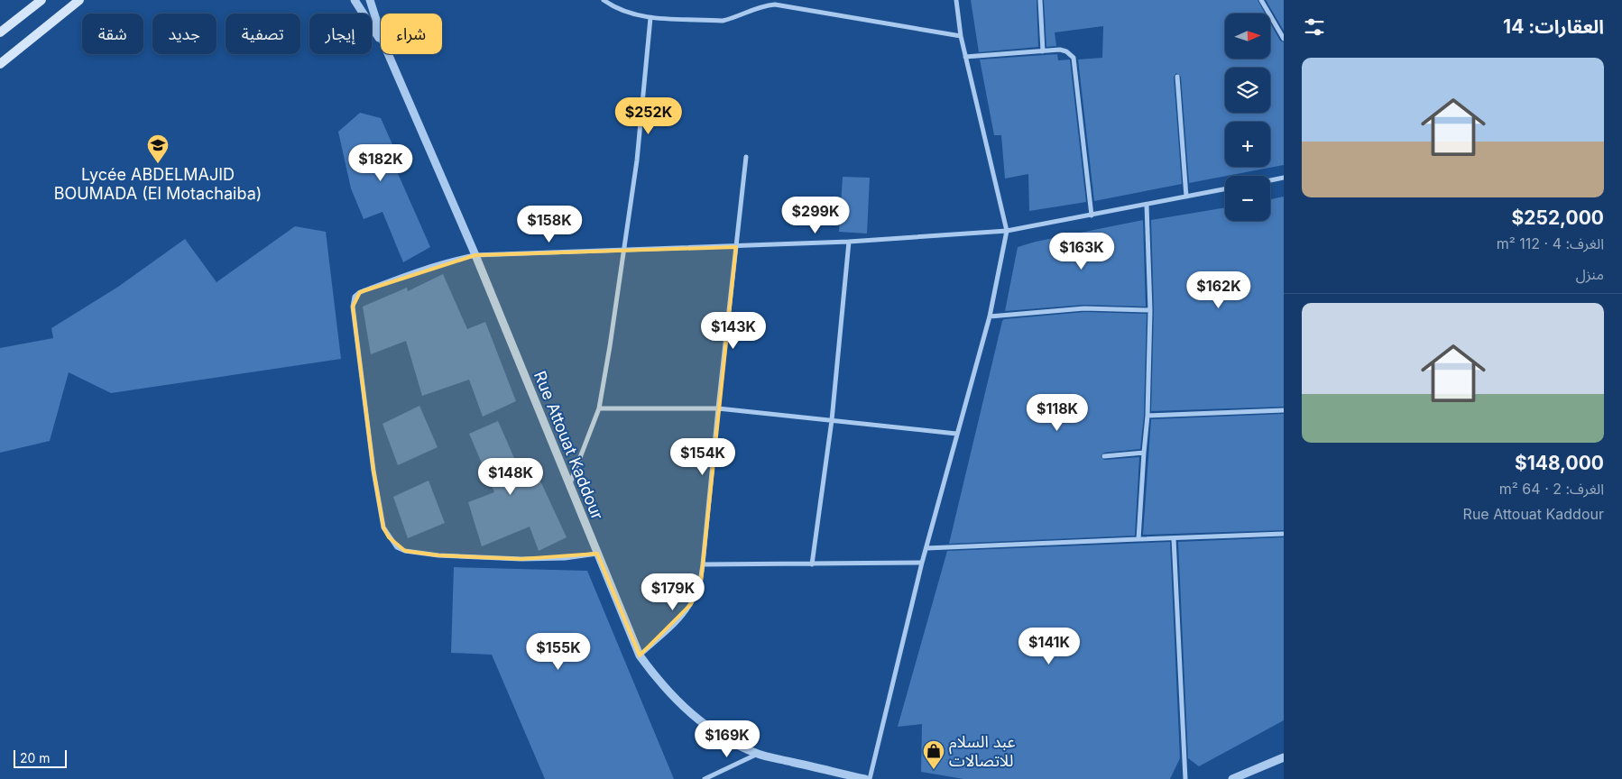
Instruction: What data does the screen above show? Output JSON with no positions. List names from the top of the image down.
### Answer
{
  "streets": {
    "street": ["Rue Attouat Kaddour"]
  },
  "places": {
    "school or university": ["Lycée ABDELMAJID BOUMADA (El Motachaiba)"],
    "shop": ["عبد السلام للاتصالات"]
  },
  "scale_bar": "20 m",
  "north": "right",
  "page": {
    "heading": "العقارات: 14",
    "map_buttons": ["+", "−"],
    "chip": [
      "شراء",
      "إيجار",
      "تصفية",
      "جديد",
      "شقة"
    ],
    "list": [
      {
        "name": "$252,000",
        "note": "الغرف: 4 · 112 m² · منزل"
      },
      {
        "name": "$148,000",
        "note": "الغرف: 2 · 64 m² · Rue Attouat Kaddour"
      }
    ],
    "price": [
      "$252K",
      "$182K",
      "$299K",
      "$158K",
      "$163K",
      "$162K",
      "$143K",
      "$118K",
      "$154K",
      "$148K",
      "$179K",
      "$141K",
      "$155K",
      "$169K"
    ],
    "scale": "20 m"
  }
}
